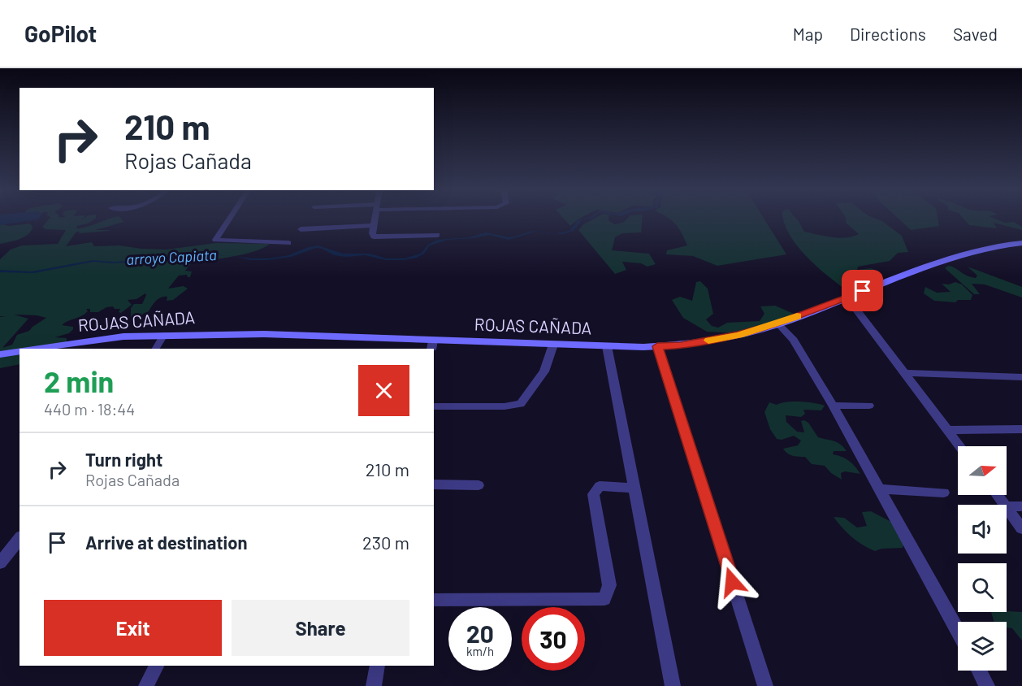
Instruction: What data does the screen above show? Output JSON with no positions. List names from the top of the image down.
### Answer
{
  "streets": {
    "main road": ["ROJAS CAÑADA"]
  },
  "water": ["arroyo Capiata"],
  "north": "right",
  "page": {
    "header": "GoPilot",
    "nav": ["Map", "Directions", "Saved"],
    "turn": ["210 m", "Rojas Cañada"],
    "heading": ["2 min", "440 m · 18:44"],
    "list": [
      {
        "name": "Turn right",
        "note": "Rojas Cañada",
        "value": "210 m"
      },
      {
        "name": "Arrive at destination",
        "value": "230 m"
      }
    ],
    "buttons": ["Exit", "Share"],
    "speed": "20 km/h",
    "limit": "30"
  }
}
